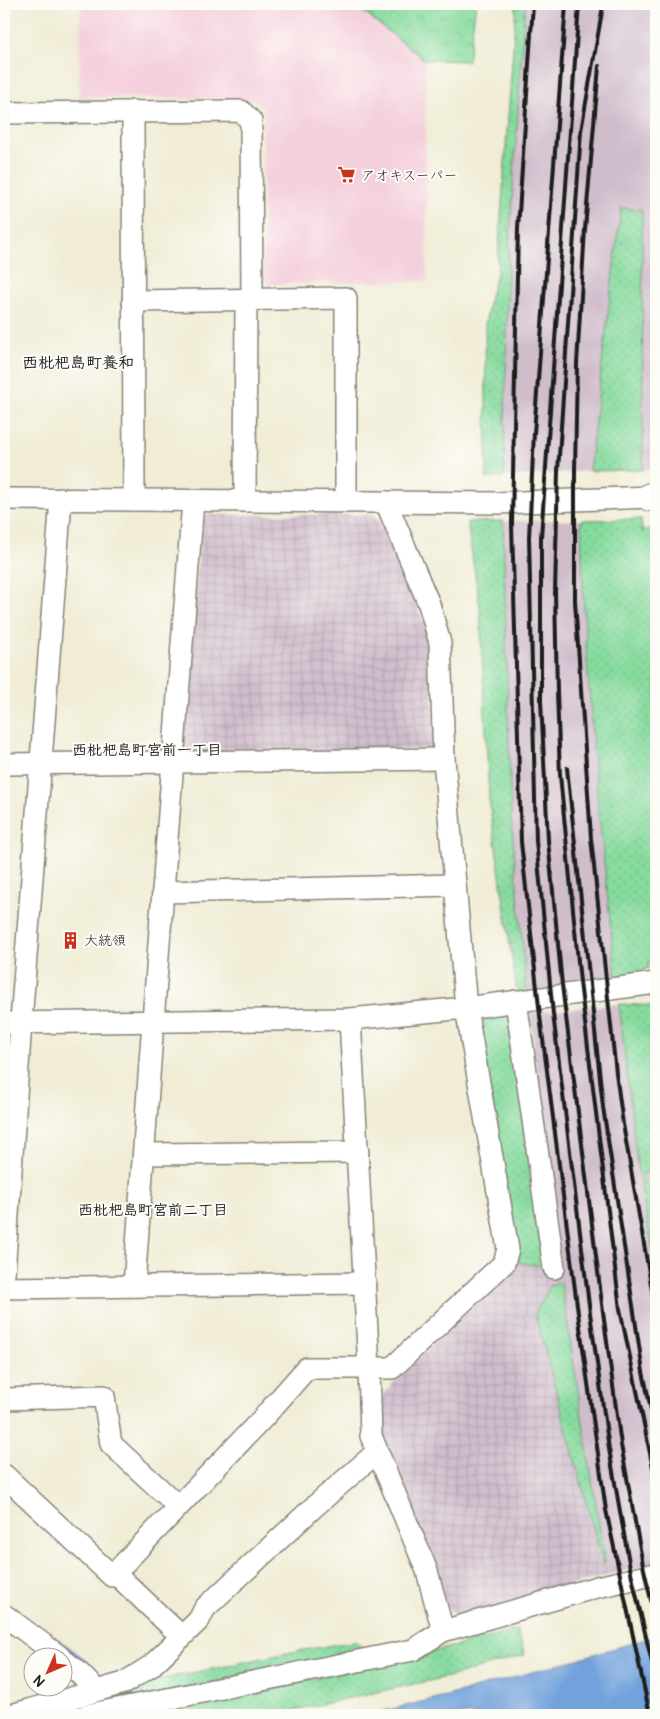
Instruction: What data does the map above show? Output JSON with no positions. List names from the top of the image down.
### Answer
{
  "districts": ["西枇杷島町養和", "西枇杷島町宮前一丁目", "西枇杷島町宮前二丁目"],
  "places": {
    "supermarket": ["アオキスーパー"],
    "building": ["大統領"]
  },
  "north": "bottom left"
}
